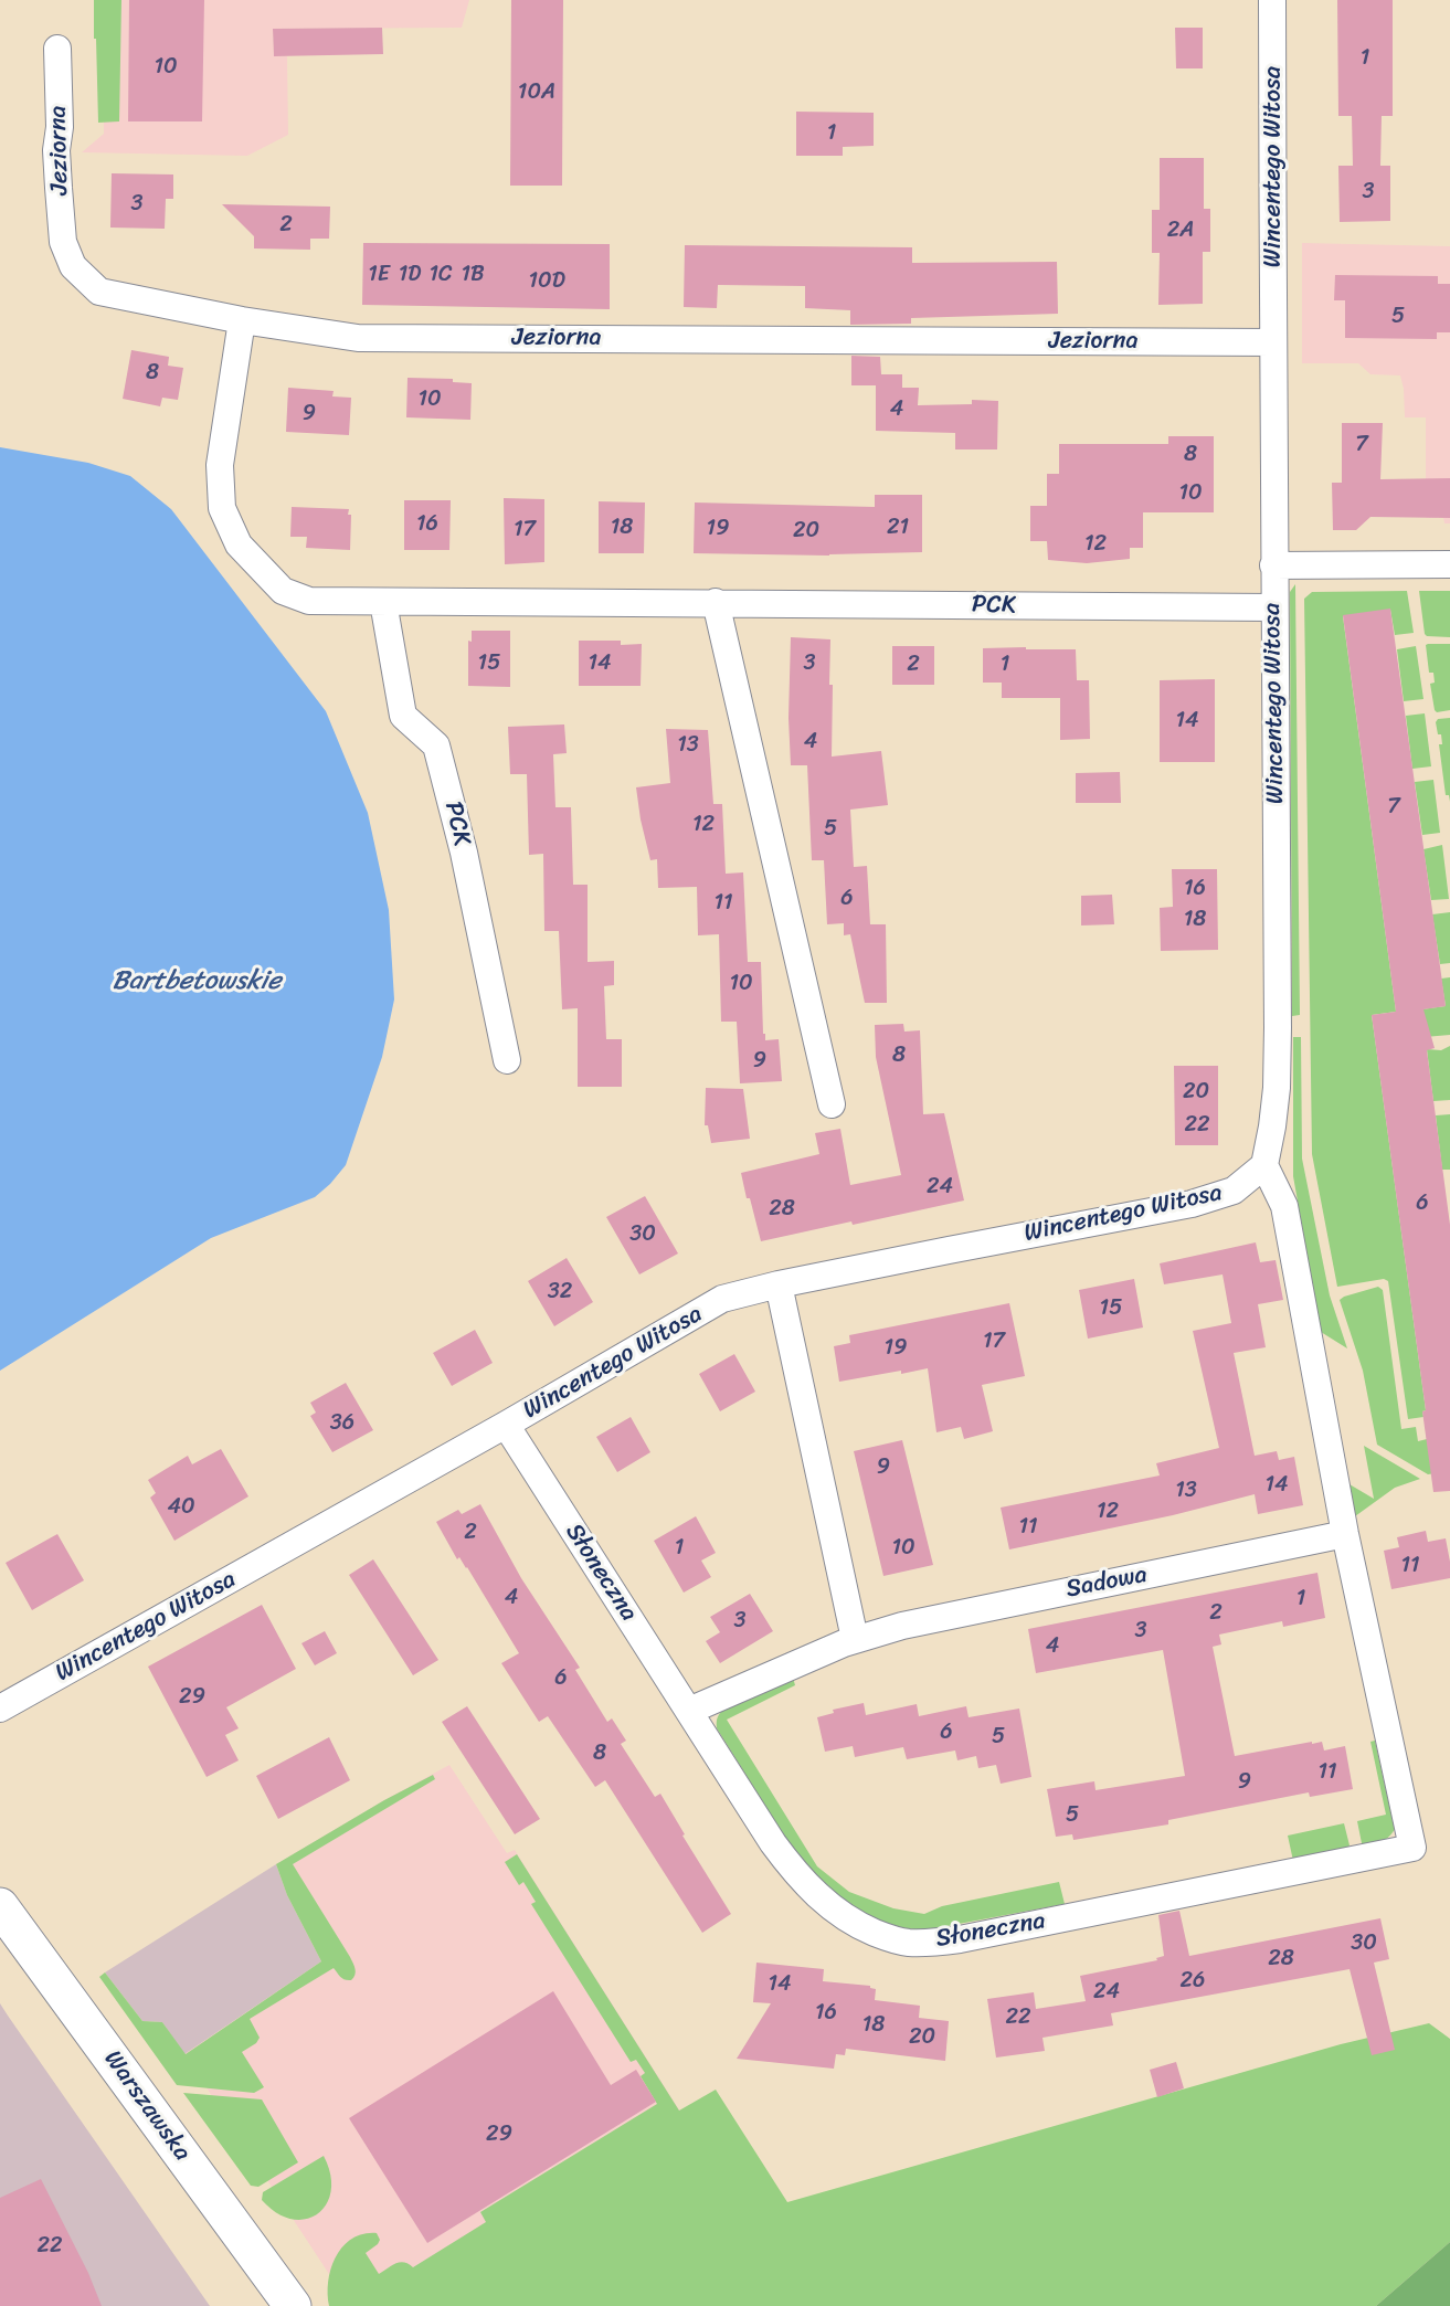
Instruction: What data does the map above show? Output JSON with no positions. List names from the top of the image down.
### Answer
{
  "streets": {
    "main road": ["Warszawska"],
    "street": [
      "Jeziorna",
      "Wincentego Witosa",
      "PCK",
      "Słoneczna",
      "Sadowa"
    ]
  },
  "crossings": [
    ["Jeziorna", "Wincentego Witosa"],
    ["Jeziorna", "PCK"],
    ["Wincentego Witosa", "PCK"],
    ["Wincentego Witosa", "Słoneczna"],
    ["Słoneczna", "Sadowa"]
  ],
  "water": ["Bartbetowskie"],
  "house_numbers": [
    "1",
    "10",
    "10A",
    "1",
    "3",
    "3",
    "2",
    "2A",
    "1E",
    "1D",
    "1C",
    "1B",
    "10D",
    "5",
    "8",
    "10",
    "4",
    "9",
    "7",
    "8",
    "10",
    "16",
    "18",
    "21",
    "19",
    "17",
    "20",
    "12",
    "15",
    "14",
    "3",
    "2",
    "1",
    "14",
    "4",
    "13",
    "7",
    "12",
    "5",
    "16",
    "6",
    "11",
    "18",
    "10",
    "8",
    "9",
    "20",
    "22",
    "24",
    "6",
    "28",
    "30",
    "32",
    "15",
    "17",
    "19",
    "36",
    "9",
    "14",
    "13",
    "40",
    "12",
    "11",
    "2",
    "1",
    "10",
    "11",
    "4",
    "1",
    "2",
    "3",
    "3",
    "4",
    "6",
    "29",
    "6",
    "5",
    "8",
    "11",
    "9",
    "5",
    "30",
    "28",
    "26",
    "14",
    "24",
    "16",
    "22",
    "18",
    "20",
    "29",
    "22"
  ]
}
